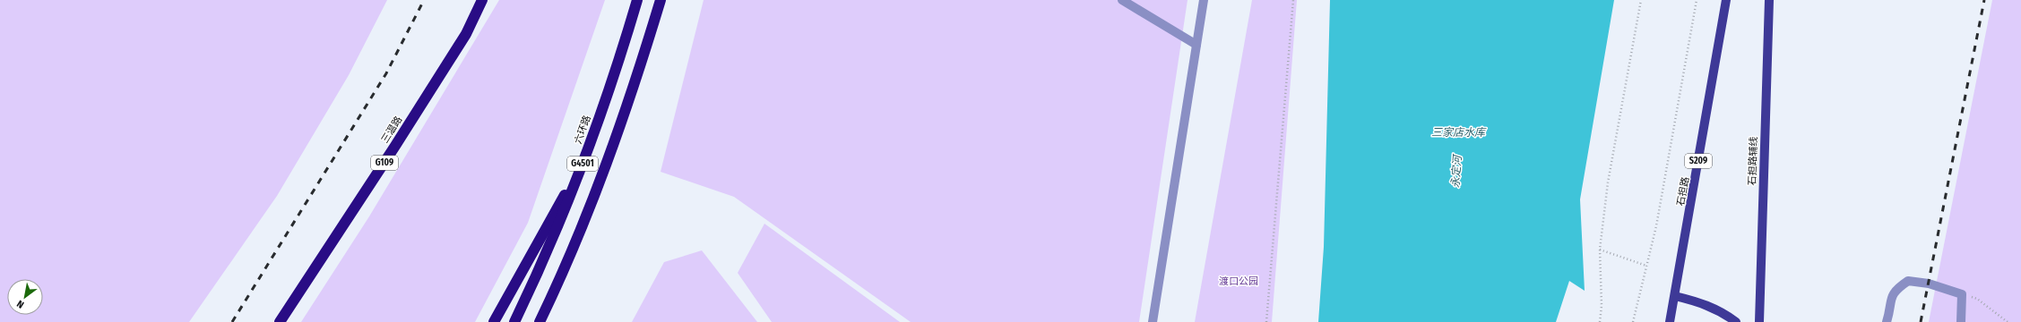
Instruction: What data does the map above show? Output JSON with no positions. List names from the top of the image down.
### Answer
{
  "streets": {
    "highway": [
      "三温路",
      "六环路",
      "G109",
      "G4501"
    ],
    "main road": ["S209", "石担路辅线", "石担路"]
  },
  "water": ["三家店水库", "永定河"],
  "parks": ["渡口公园"],
  "north": "bottom left"
}
